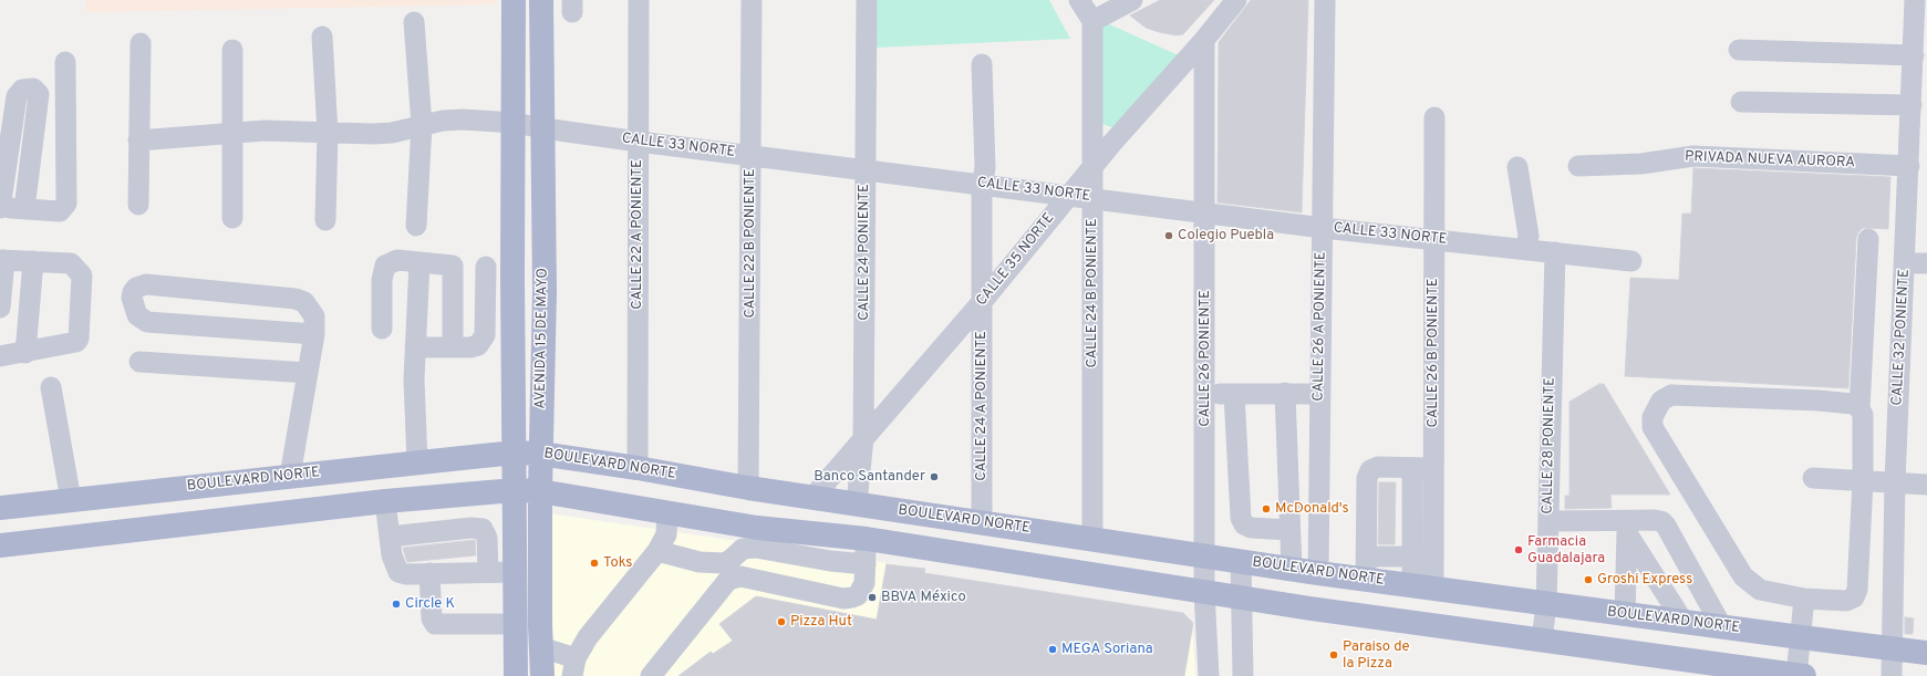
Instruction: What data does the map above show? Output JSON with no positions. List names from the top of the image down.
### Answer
{
  "streets": {
    "main road": ["AVENIDA 15 DE MAYO", "BOULEVARD NORTE"],
    "street": [
      "CALLE 33 NORTE",
      "PRIVADA NUEVA AURORA",
      "CALLE 22 A PONIENTE",
      "CALLE 22 B PONIENTE",
      "CALLE 24 PONIENTE",
      "CALLE 35 NORTE",
      "CALLE 24 B PONIENTE",
      "CALLE 26 A PONIENTE",
      "CALLE 32 PONIENTE",
      "CALLE 26 B PONIENTE",
      "CALLE 26 PONIENTE",
      "CALLE 24 A PONIENTE",
      "CALLE 28 PONIENTE"
    ]
  },
  "crossings": [
    ["CALLE 33 NORTE", "CALLE 22 A PONIENTE"],
    ["CALLE 33 NORTE", "CALLE 22 B PONIENTE"],
    ["CALLE 33 NORTE", "CALLE 24 PONIENTE"],
    ["CALLE 33 NORTE", "CALLE 35 NORTE"],
    ["CALLE 33 NORTE", "CALLE 24 B PONIENTE"],
    ["CALLE 33 NORTE", "CALLE 26 A PONIENTE"],
    ["CALLE 33 NORTE", "AVENIDA 15 DE MAYO"],
    ["CALLE 33 NORTE", "CALLE 26 B PONIENTE"],
    ["CALLE 33 NORTE", "CALLE 26 PONIENTE"],
    ["CALLE 33 NORTE", "CALLE 24 A PONIENTE"],
    ["CALLE 33 NORTE", "CALLE 28 PONIENTE"],
    ["PRIVADA NUEVA AURORA", "CALLE 32 PONIENTE"],
    ["CALLE 22 A PONIENTE", "BOULEVARD NORTE"],
    ["CALLE 22 B PONIENTE", "BOULEVARD NORTE"],
    ["CALLE 24 PONIENTE", "CALLE 35 NORTE"],
    ["CALLE 24 PONIENTE", "BOULEVARD NORTE"],
    ["CALLE 35 NORTE", "CALLE 24 B PONIENTE"],
    ["CALLE 35 NORTE", "CALLE 26 PONIENTE"],
    ["CALLE 35 NORTE", "CALLE 24 A PONIENTE"],
    ["CALLE 35 NORTE", "BOULEVARD NORTE"],
    ["CALLE 24 B PONIENTE", "BOULEVARD NORTE"],
    ["CALLE 26 A PONIENTE", "BOULEVARD NORTE"],
    ["CALLE 32 PONIENTE", "BOULEVARD NORTE"],
    ["AVENIDA 15 DE MAYO", "BOULEVARD NORTE"],
    ["CALLE 26 B PONIENTE", "BOULEVARD NORTE"],
    ["CALLE 26 PONIENTE", "BOULEVARD NORTE"],
    ["CALLE 24 A PONIENTE", "BOULEVARD NORTE"],
    ["CALLE 28 PONIENTE", "BOULEVARD NORTE"]
  ],
  "places": [
    "Colegio Puebla",
    "Banco Santander",
    "McDonald's",
    "Farmacia Guadalajara",
    "Toks",
    "Groshi Express",
    "BBVA México",
    "Circle K",
    "Pizza Hut",
    "MEGA Soriana",
    "Paraiso de la Pizza"
  ]
}
